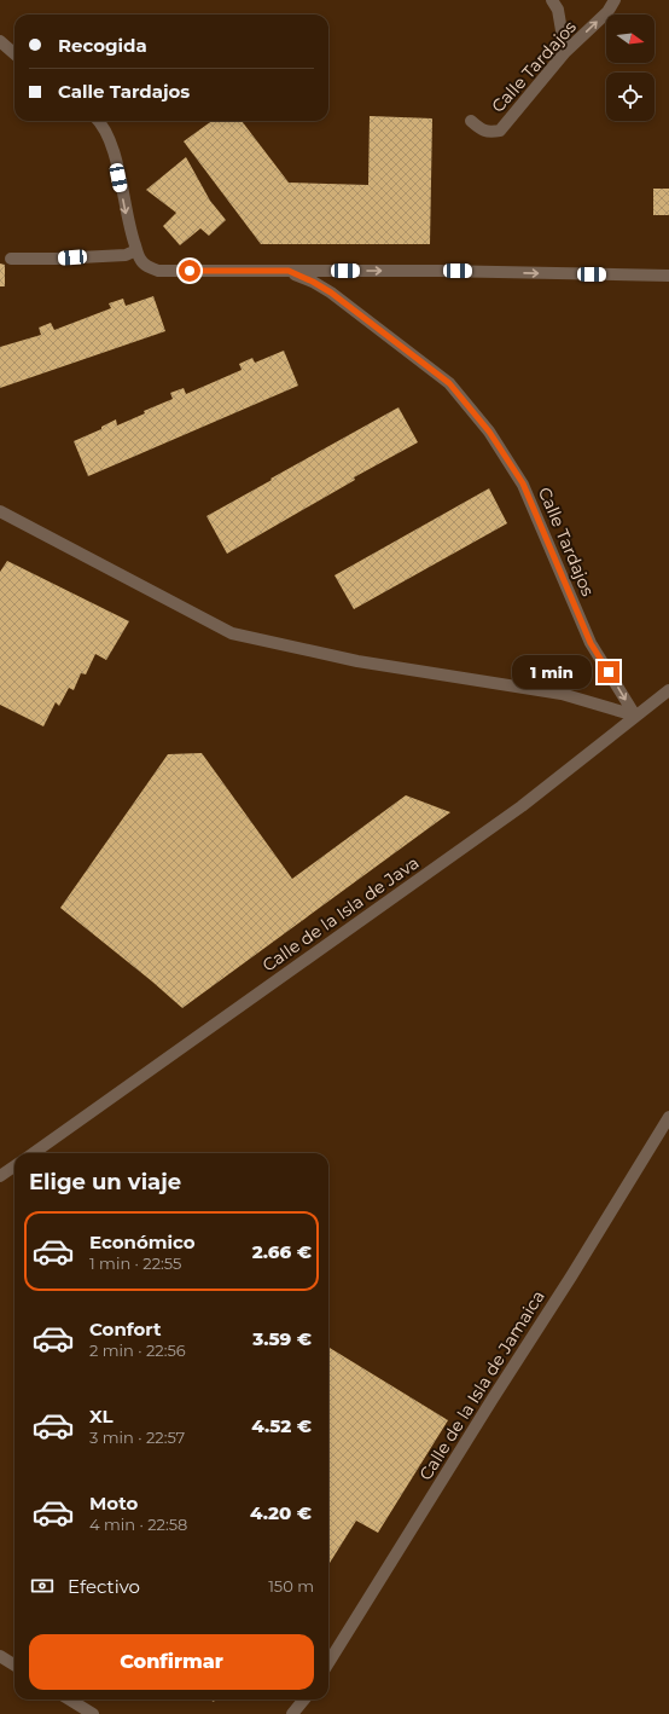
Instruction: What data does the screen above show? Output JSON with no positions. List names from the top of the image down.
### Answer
{
  "streets": {
    "street": ["Calle Tardajos", "Calle de la Isla de Java", "Calle de la Isla de Jamaica"]
  },
  "crossings": [
    ["Calle Tardajos", "Calle de la Isla de Java"]
  ],
  "one_way": ["Calle Tardajos"],
  "north": "right",
  "page": {
    "banner": ["Recogida", "Calle Tardajos"],
    "bubble": "1 min",
    "heading": "Elige un viaje",
    "list": [
      {
        "name": "Económico",
        "note": "1 min · 22:55",
        "value": "2.66 €"
      },
      {
        "name": "Confort",
        "note": "2 min · 22:56",
        "value": "3.59 €"
      },
      {
        "name": "XL",
        "note": "3 min · 22:57",
        "value": "4.52 €"
      },
      {
        "name": "Moto",
        "note": "4 min · 22:58",
        "value": "4.20 €"
      }
    ],
    "pay": ["Efectivo", "150 m"],
    "buttons": "Confirmar"
  }
}
